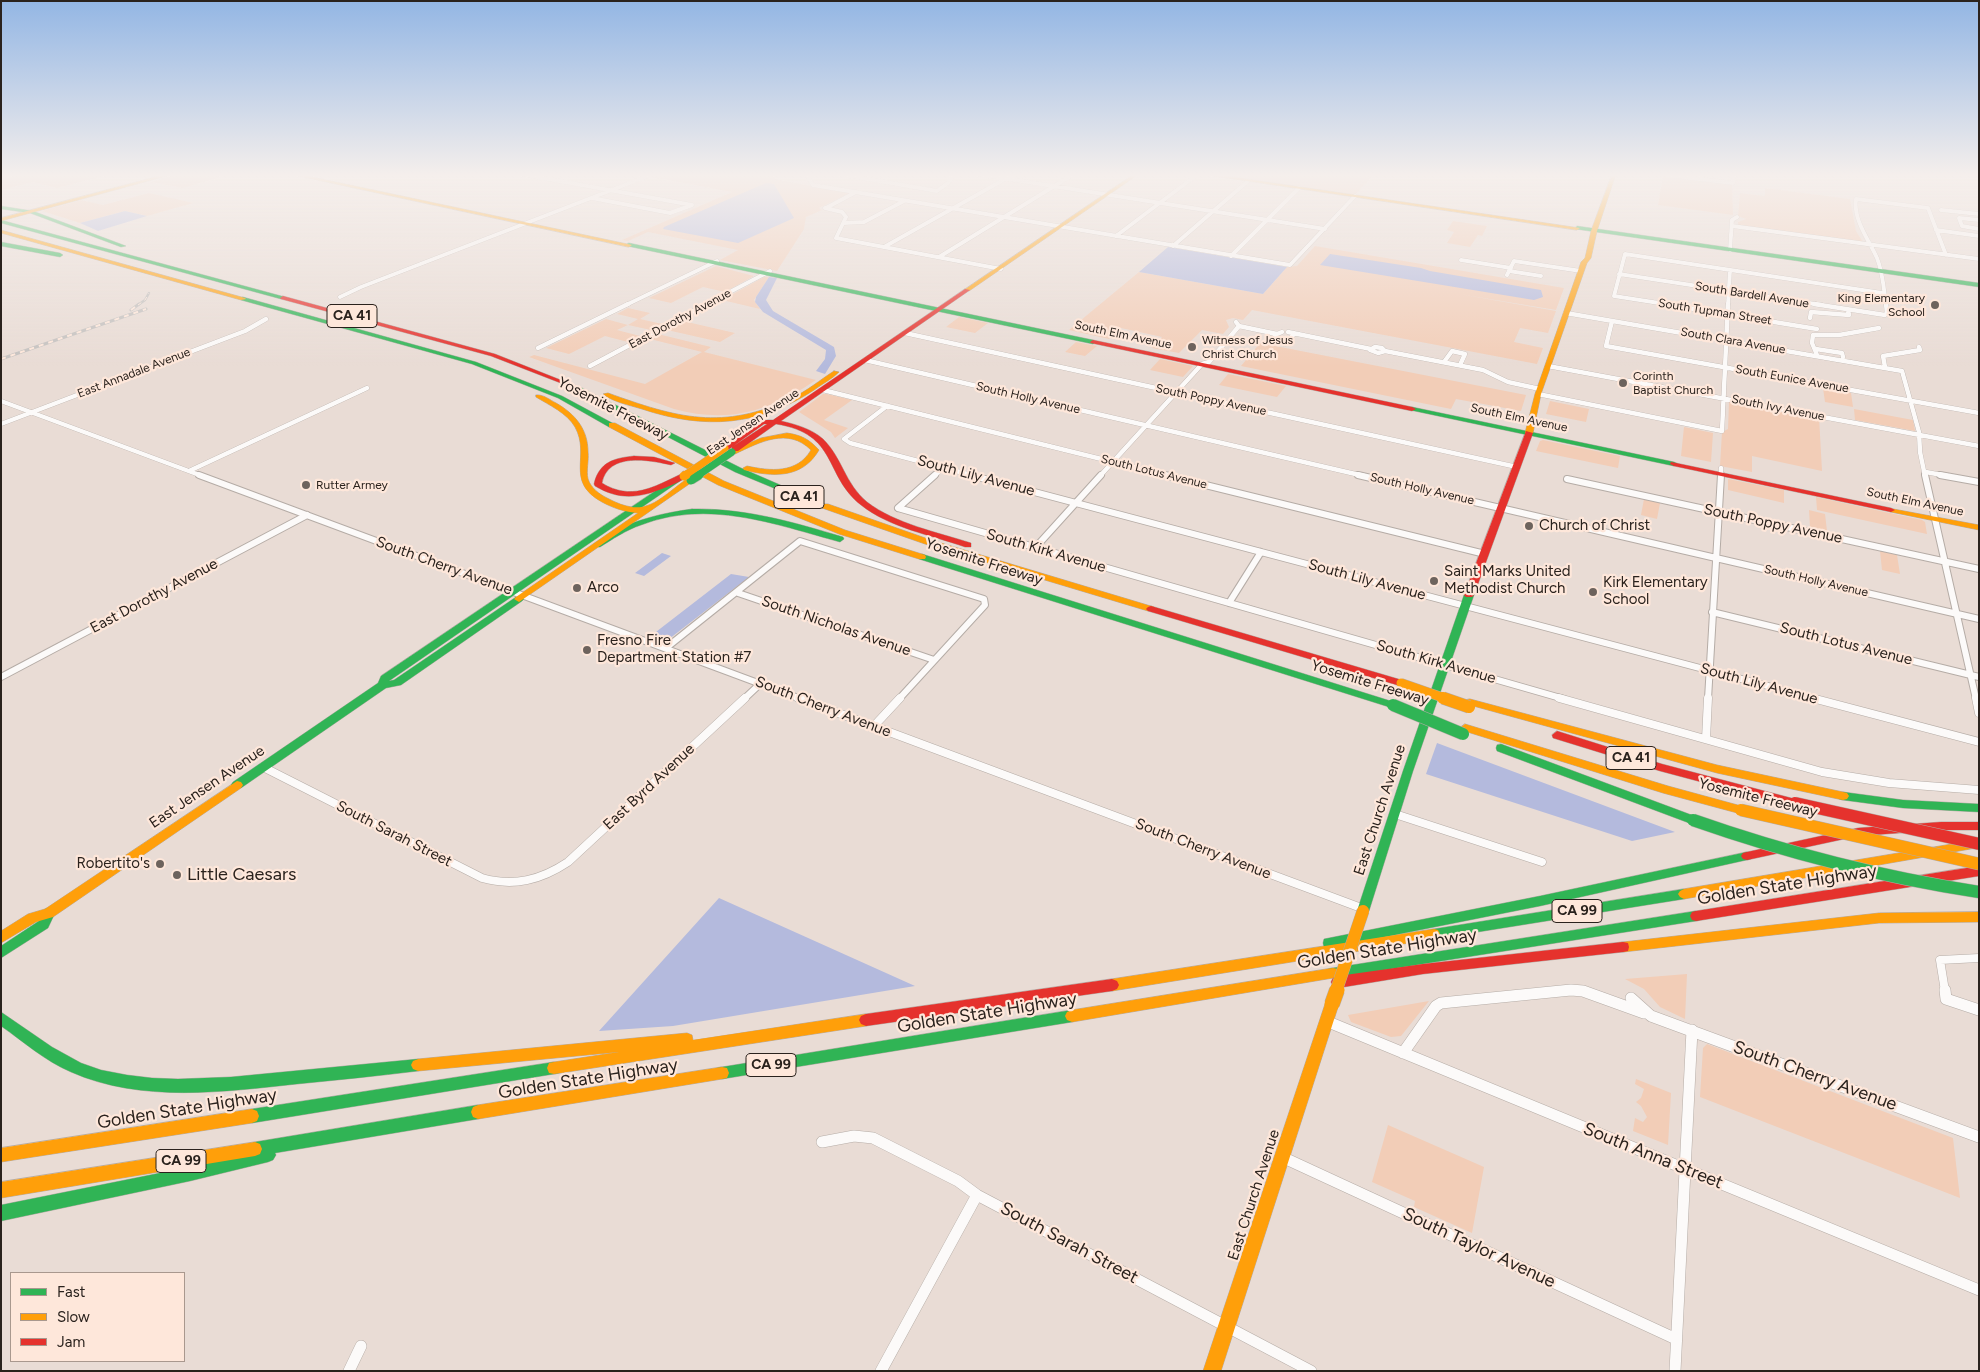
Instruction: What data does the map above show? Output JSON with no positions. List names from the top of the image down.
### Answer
{
  "streets": {
    "main road": [
      "CA 41",
      "South Elm Avenue",
      "Yosemite Freeway",
      "East Jensen Avenue",
      "East Church Avenue",
      "Golden State Highway",
      "CA 99"
    ],
    "street": [
      "South Bardell Avenue",
      "South Tupman Street",
      "East Dorothy Avenue",
      "South Clara Avenue",
      "East Annadale Avenue",
      "South Eunice Avenue",
      "South Holly Avenue",
      "South Poppy Avenue",
      "South Ivy Avenue",
      "South Lotus Avenue",
      "South Lily Avenue",
      "South Kirk Avenue",
      "South Cherry Avenue",
      "South Nicholas Avenue",
      "East Byrd Avenue",
      "South Sarah Street",
      "South Anna Street",
      "South Taylor Avenue"
    ]
  },
  "crossings": [
    ["South Bardell Avenue", "South Tupman Street"],
    ["East Dorothy Avenue", "South Elm Avenue"],
    ["East Dorothy Avenue", "South Cherry Avenue"],
    ["South Elm Avenue", "East Jensen Avenue"],
    ["South Elm Avenue", "East Church Avenue"],
    ["South Clara Avenue", "South Eunice Avenue"],
    ["South Clara Avenue", "East Church Avenue"],
    ["East Annadale Avenue", "South Cherry Avenue"],
    ["South Holly Avenue", "East Jensen Avenue"],
    ["South Holly Avenue", "East Church Avenue"],
    ["South Poppy Avenue", "East Jensen Avenue"],
    ["South Poppy Avenue", "East Church Avenue"],
    ["South Ivy Avenue", "East Church Avenue"],
    ["Yosemite Freeway", "Golden State Highway"],
    ["East Jensen Avenue", "South Lotus Avenue"],
    ["East Jensen Avenue", "South Cherry Avenue"],
    ["East Jensen Avenue", "South Sarah Street"],
    ["South Lotus Avenue", "South Lily Avenue"],
    ["South Lotus Avenue", "East Church Avenue"],
    ["South Lily Avenue", "South Kirk Avenue"],
    ["South Lily Avenue", "East Church Avenue"],
    ["South Kirk Avenue", "East Church Avenue"],
    ["South Cherry Avenue", "East Byrd Avenue"],
    ["South Cherry Avenue", "East Church Avenue"],
    ["South Cherry Avenue", "South Anna Street"],
    ["East Byrd Avenue", "South Sarah Street"],
    ["East Church Avenue", "South Sarah Street"],
    ["East Church Avenue", "South Anna Street"],
    ["East Church Avenue", "South Taylor Avenue"]
  ],
  "places": [
    "King Elementary School",
    "Witness of Jesus Christ Church",
    "Corinth Baptist Church",
    "Rutter Armey",
    "Church of Christ",
    "Saint Marks United Methodist Church",
    "Arco",
    "Kirk Elementary School",
    "Fresno Fire Department Station #7",
    "Robertito's",
    "Little Caesars"
  ],
  "legend": ["Fast", "Slow", "Jam"]
}
